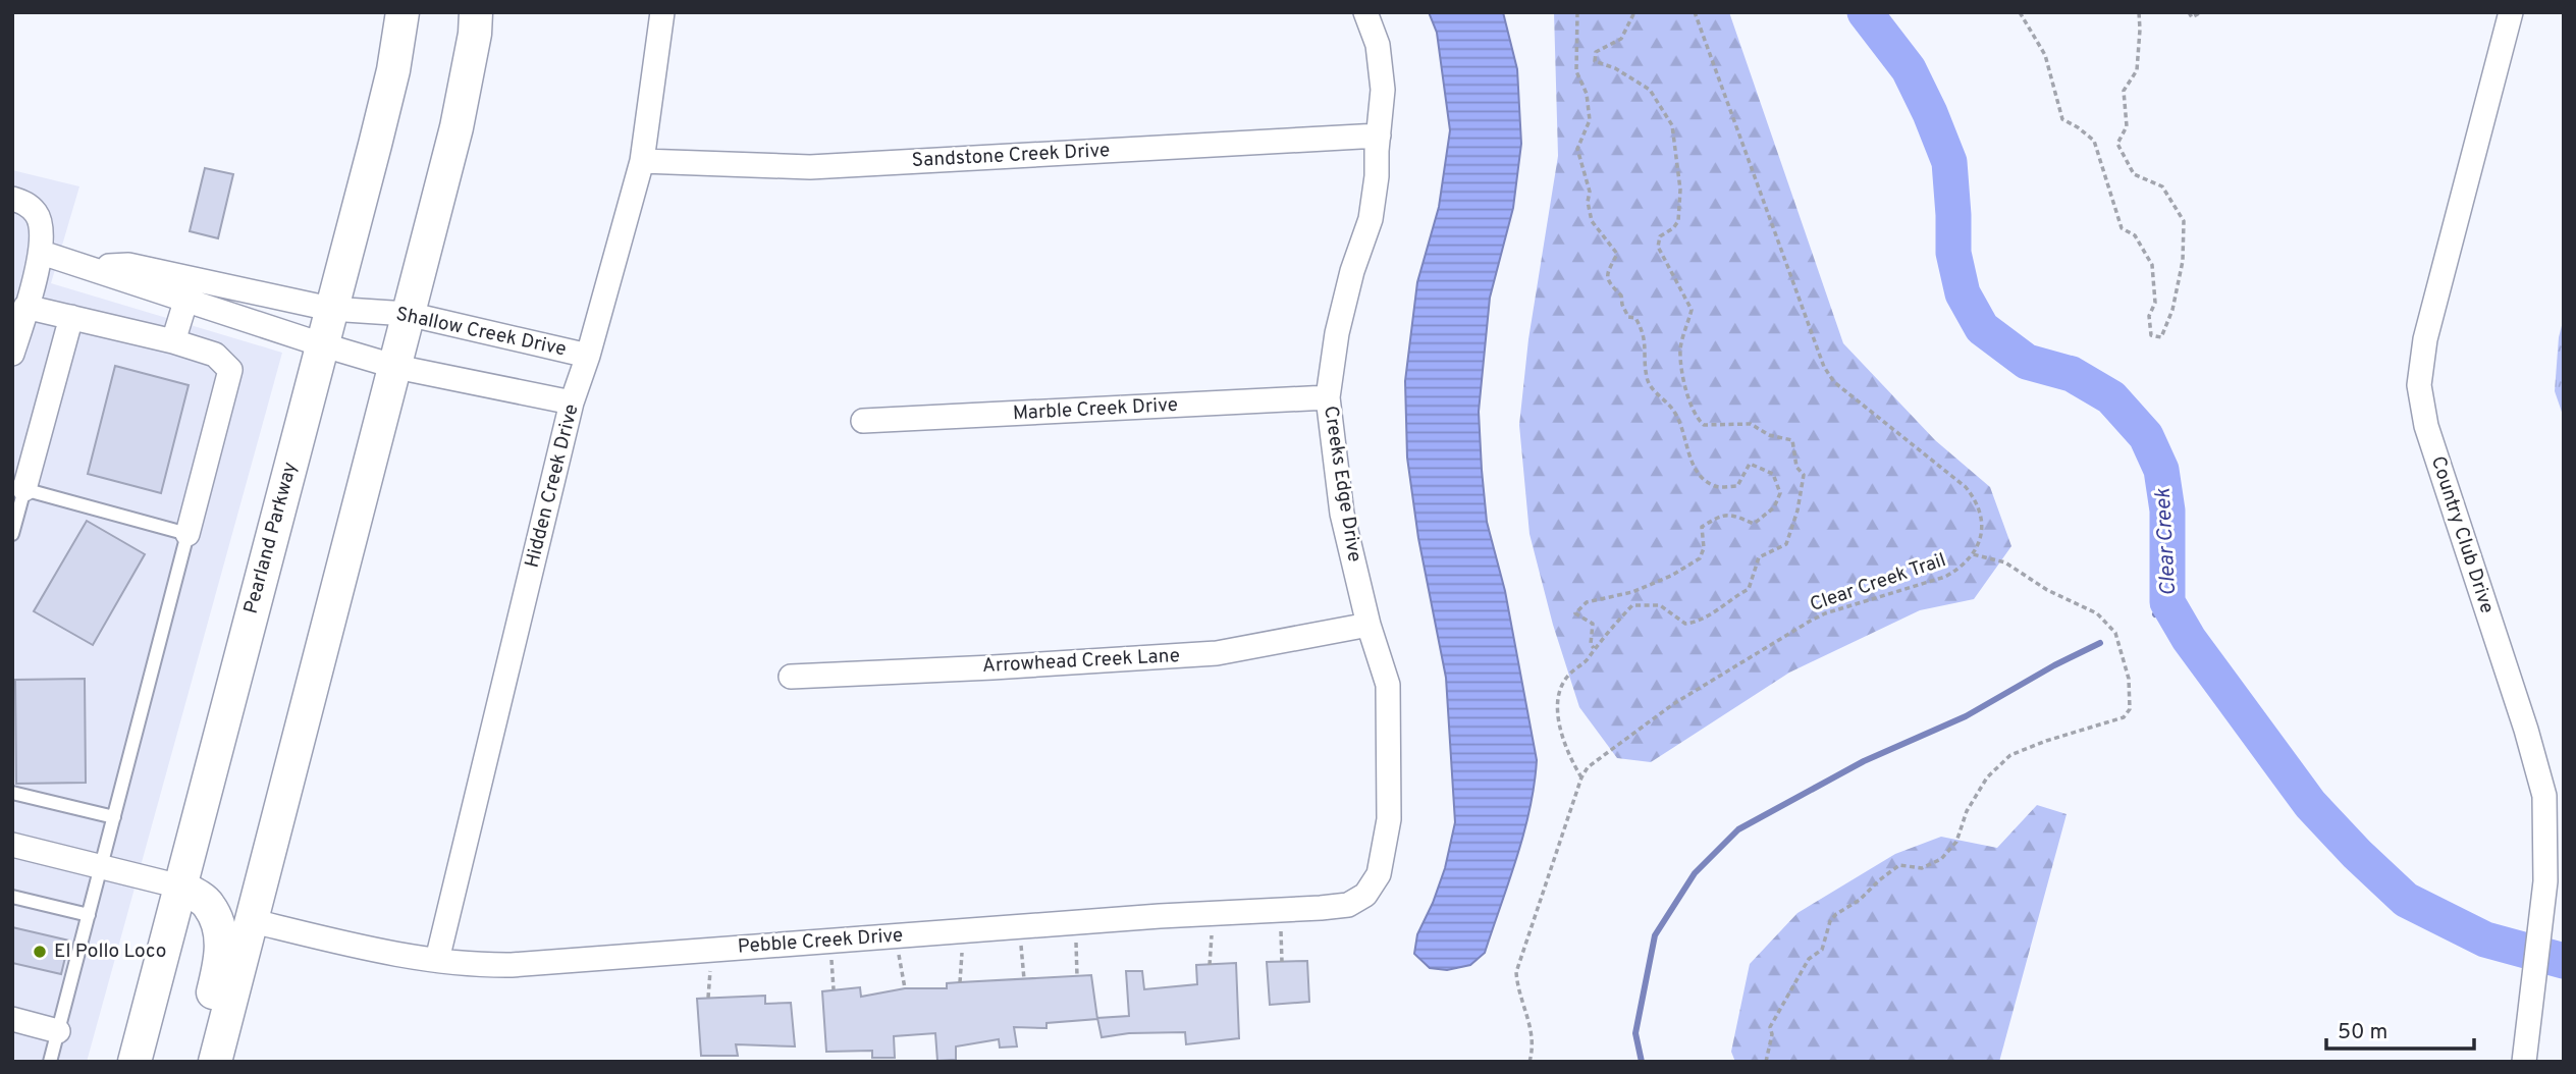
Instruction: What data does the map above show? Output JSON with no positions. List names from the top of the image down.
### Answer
{
  "streets": {
    "main road": ["Pearland Parkway"],
    "street": [
      "Sandstone Creek Drive",
      "Shallow Creek Drive",
      "Marble Creek Drive",
      "Creeks Edge Drive",
      "Hidden Creek Drive",
      "Country Club Drive",
      "Arrowhead Creek Lane",
      "Pebble Creek Drive"
    ],
    "path": ["Clear Creek Trail"]
  },
  "crossings": [
    ["Sandstone Creek Drive", "Creeks Edge Drive"],
    ["Sandstone Creek Drive", "Hidden Creek Drive"],
    ["Shallow Creek Drive", "Hidden Creek Drive"],
    ["Shallow Creek Drive", "Pearland Parkway"],
    ["Marble Creek Drive", "Creeks Edge Drive"],
    ["Creeks Edge Drive", "Arrowhead Creek Lane"],
    ["Creeks Edge Drive", "Pebble Creek Drive"],
    ["Hidden Creek Drive", "Pebble Creek Drive"]
  ],
  "water": ["Clear Creek"],
  "places": ["El Pollo Loco"],
  "scale_bar": "50 m"
}
